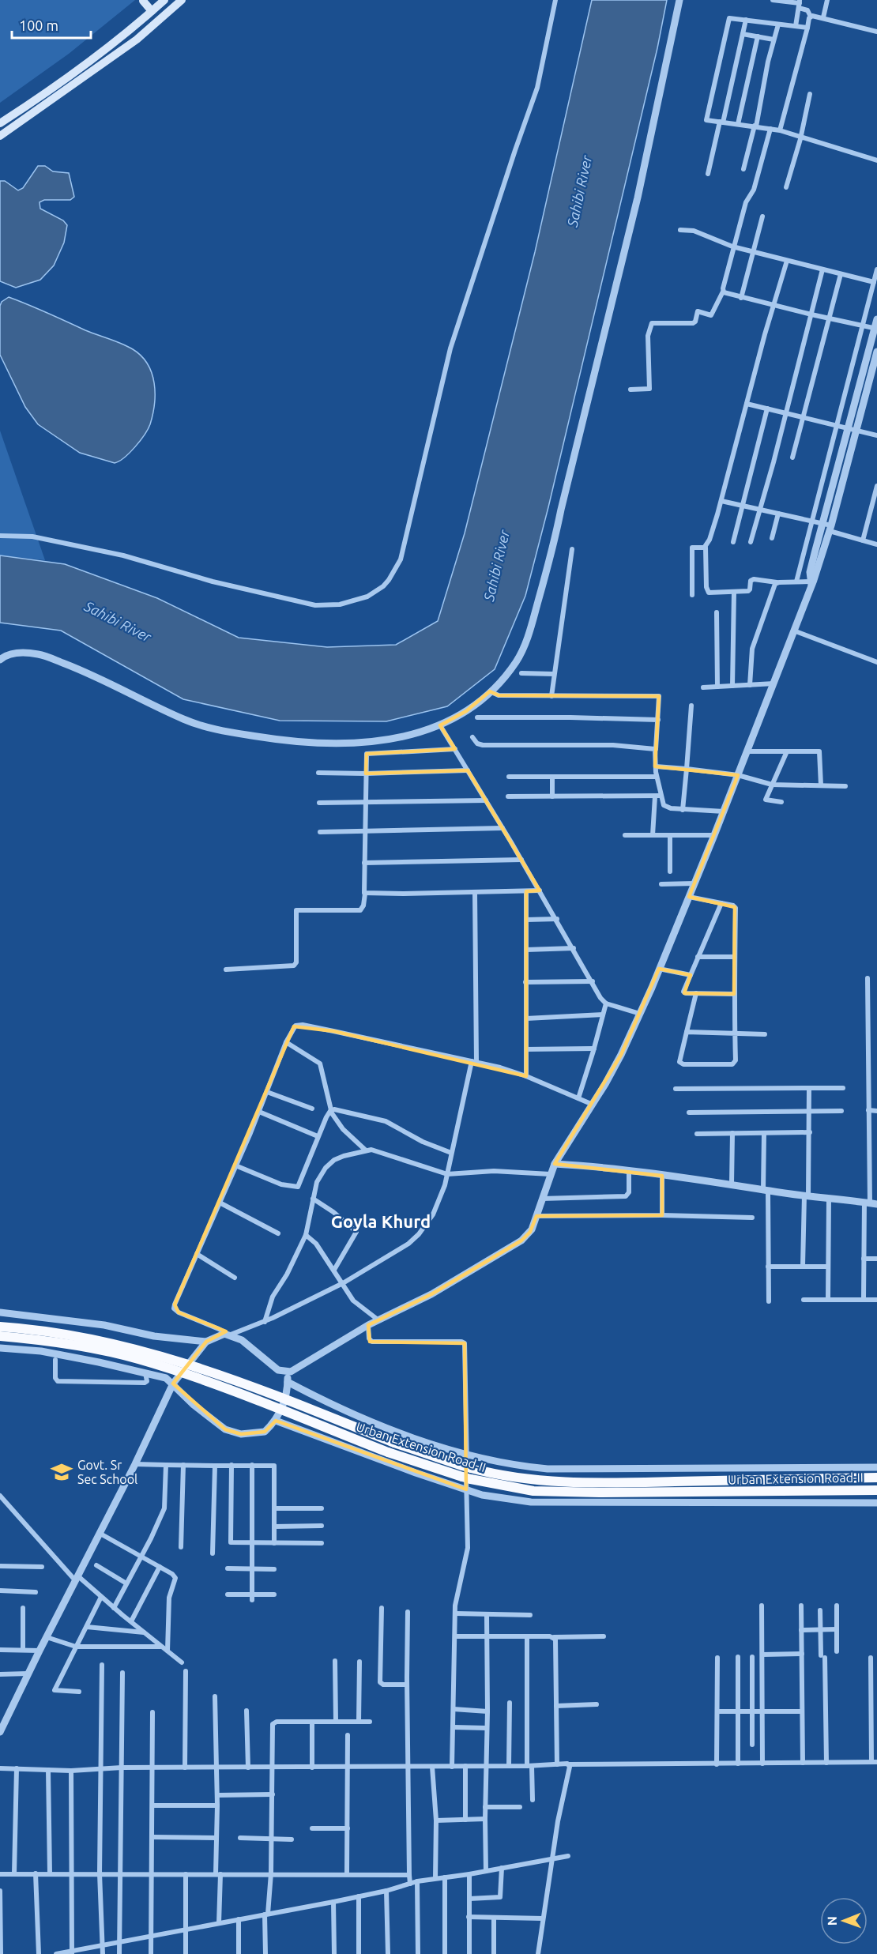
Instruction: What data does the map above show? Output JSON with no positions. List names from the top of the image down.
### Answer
{
  "streets": {
    "highway": ["Urban Extension Road-II"]
  },
  "districts": ["Goyla Khurd"],
  "water": ["Sahibi River"],
  "places": {
    "school or university": ["Govt. Sr Sec School"]
  },
  "scale_bar": "100 m",
  "north": "left"
}
